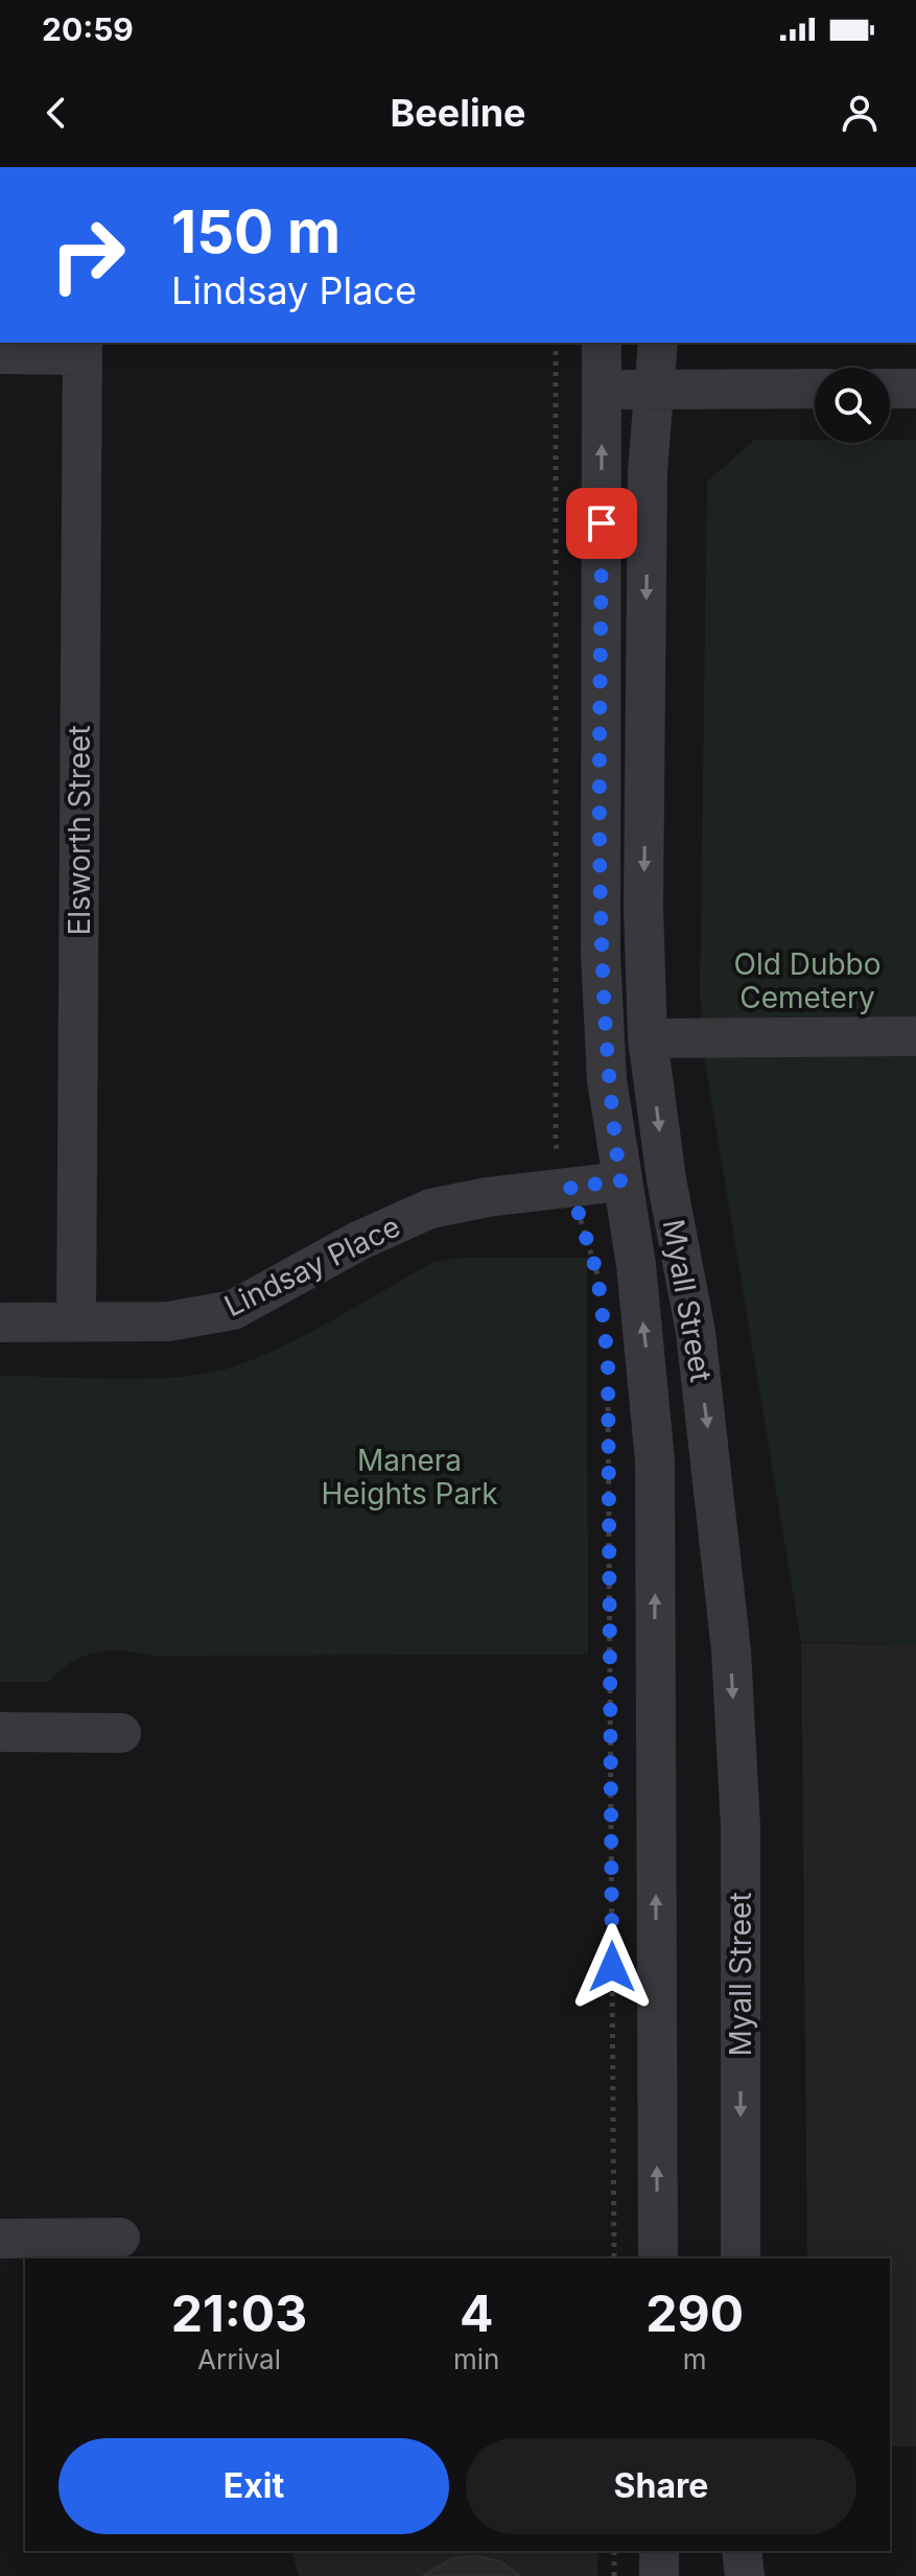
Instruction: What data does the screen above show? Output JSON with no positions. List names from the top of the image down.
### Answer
{
  "streets": {
    "street": ["Elsworth Street", "Lindsay Place", "Myall Street"]
  },
  "crossings": [
    ["Elsworth Street", "Lindsay Place"],
    ["Lindsay Place", "Myall Street"]
  ],
  "parks": ["Old Dubbo Cemetery", "Manera Heights Park"],
  "page": {
    "status": "20:59",
    "header": "Beeline",
    "turn": ["150 m", "Lindsay Place"],
    "eta": [
      "21:03",
      "Arrival",
      "4",
      "min",
      "290",
      "m"
    ],
    "buttons": ["Exit", "Share"]
  }
}
